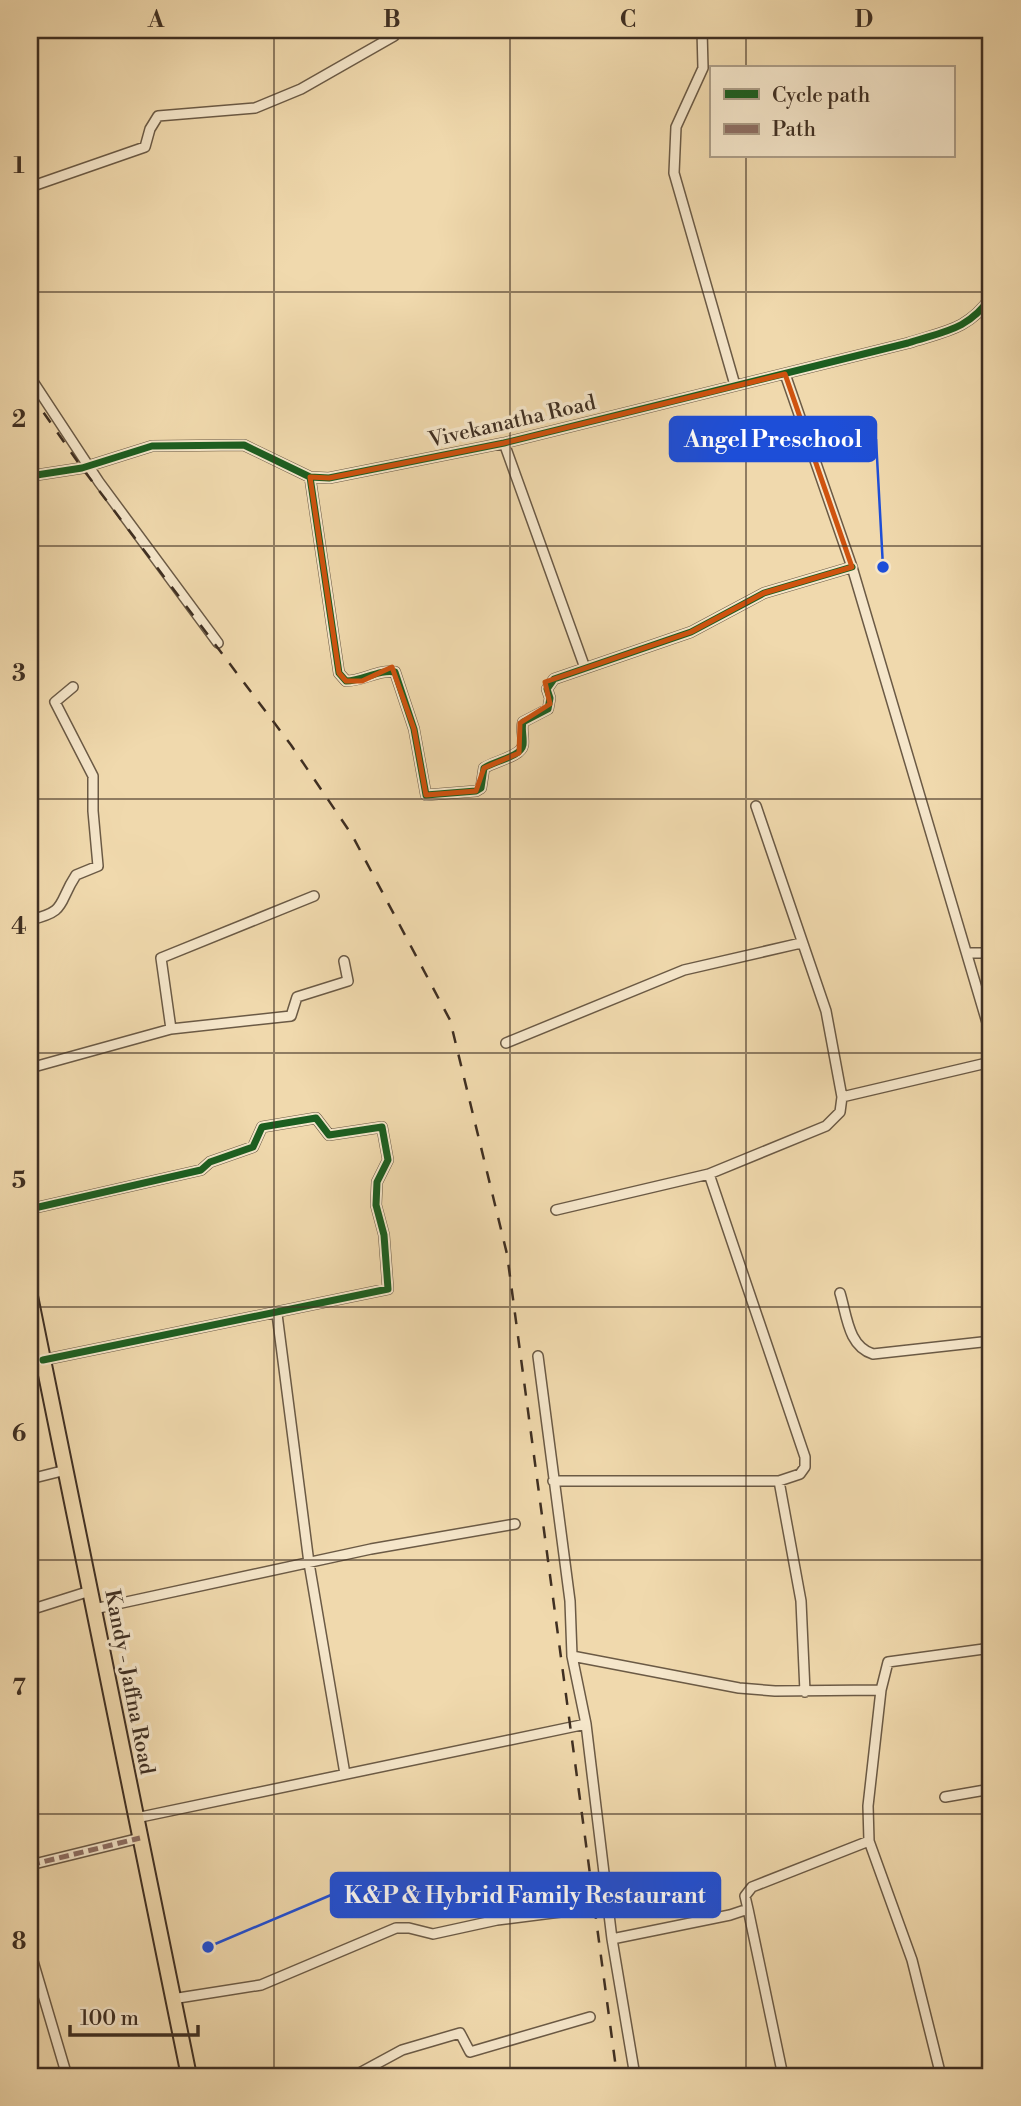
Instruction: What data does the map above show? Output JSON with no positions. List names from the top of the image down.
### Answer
{
  "streets": {
    "highway": ["Kandy - Jaffna Road"],
    "street": ["Vivekanatha Road"]
  },
  "places": ["Angel Preschool", "K&P & Hybrid Family Restaurant"],
  "legend": ["Cycle path", "Path"],
  "scale_bar": "100 m",
  "grid": {
    "columns": [
      "A",
      "B",
      "C",
      "D"
    ],
    "rows": [
      "1",
      "2",
      "3",
      "4",
      "5",
      "6",
      "7",
      "8"
    ]
  }
}
